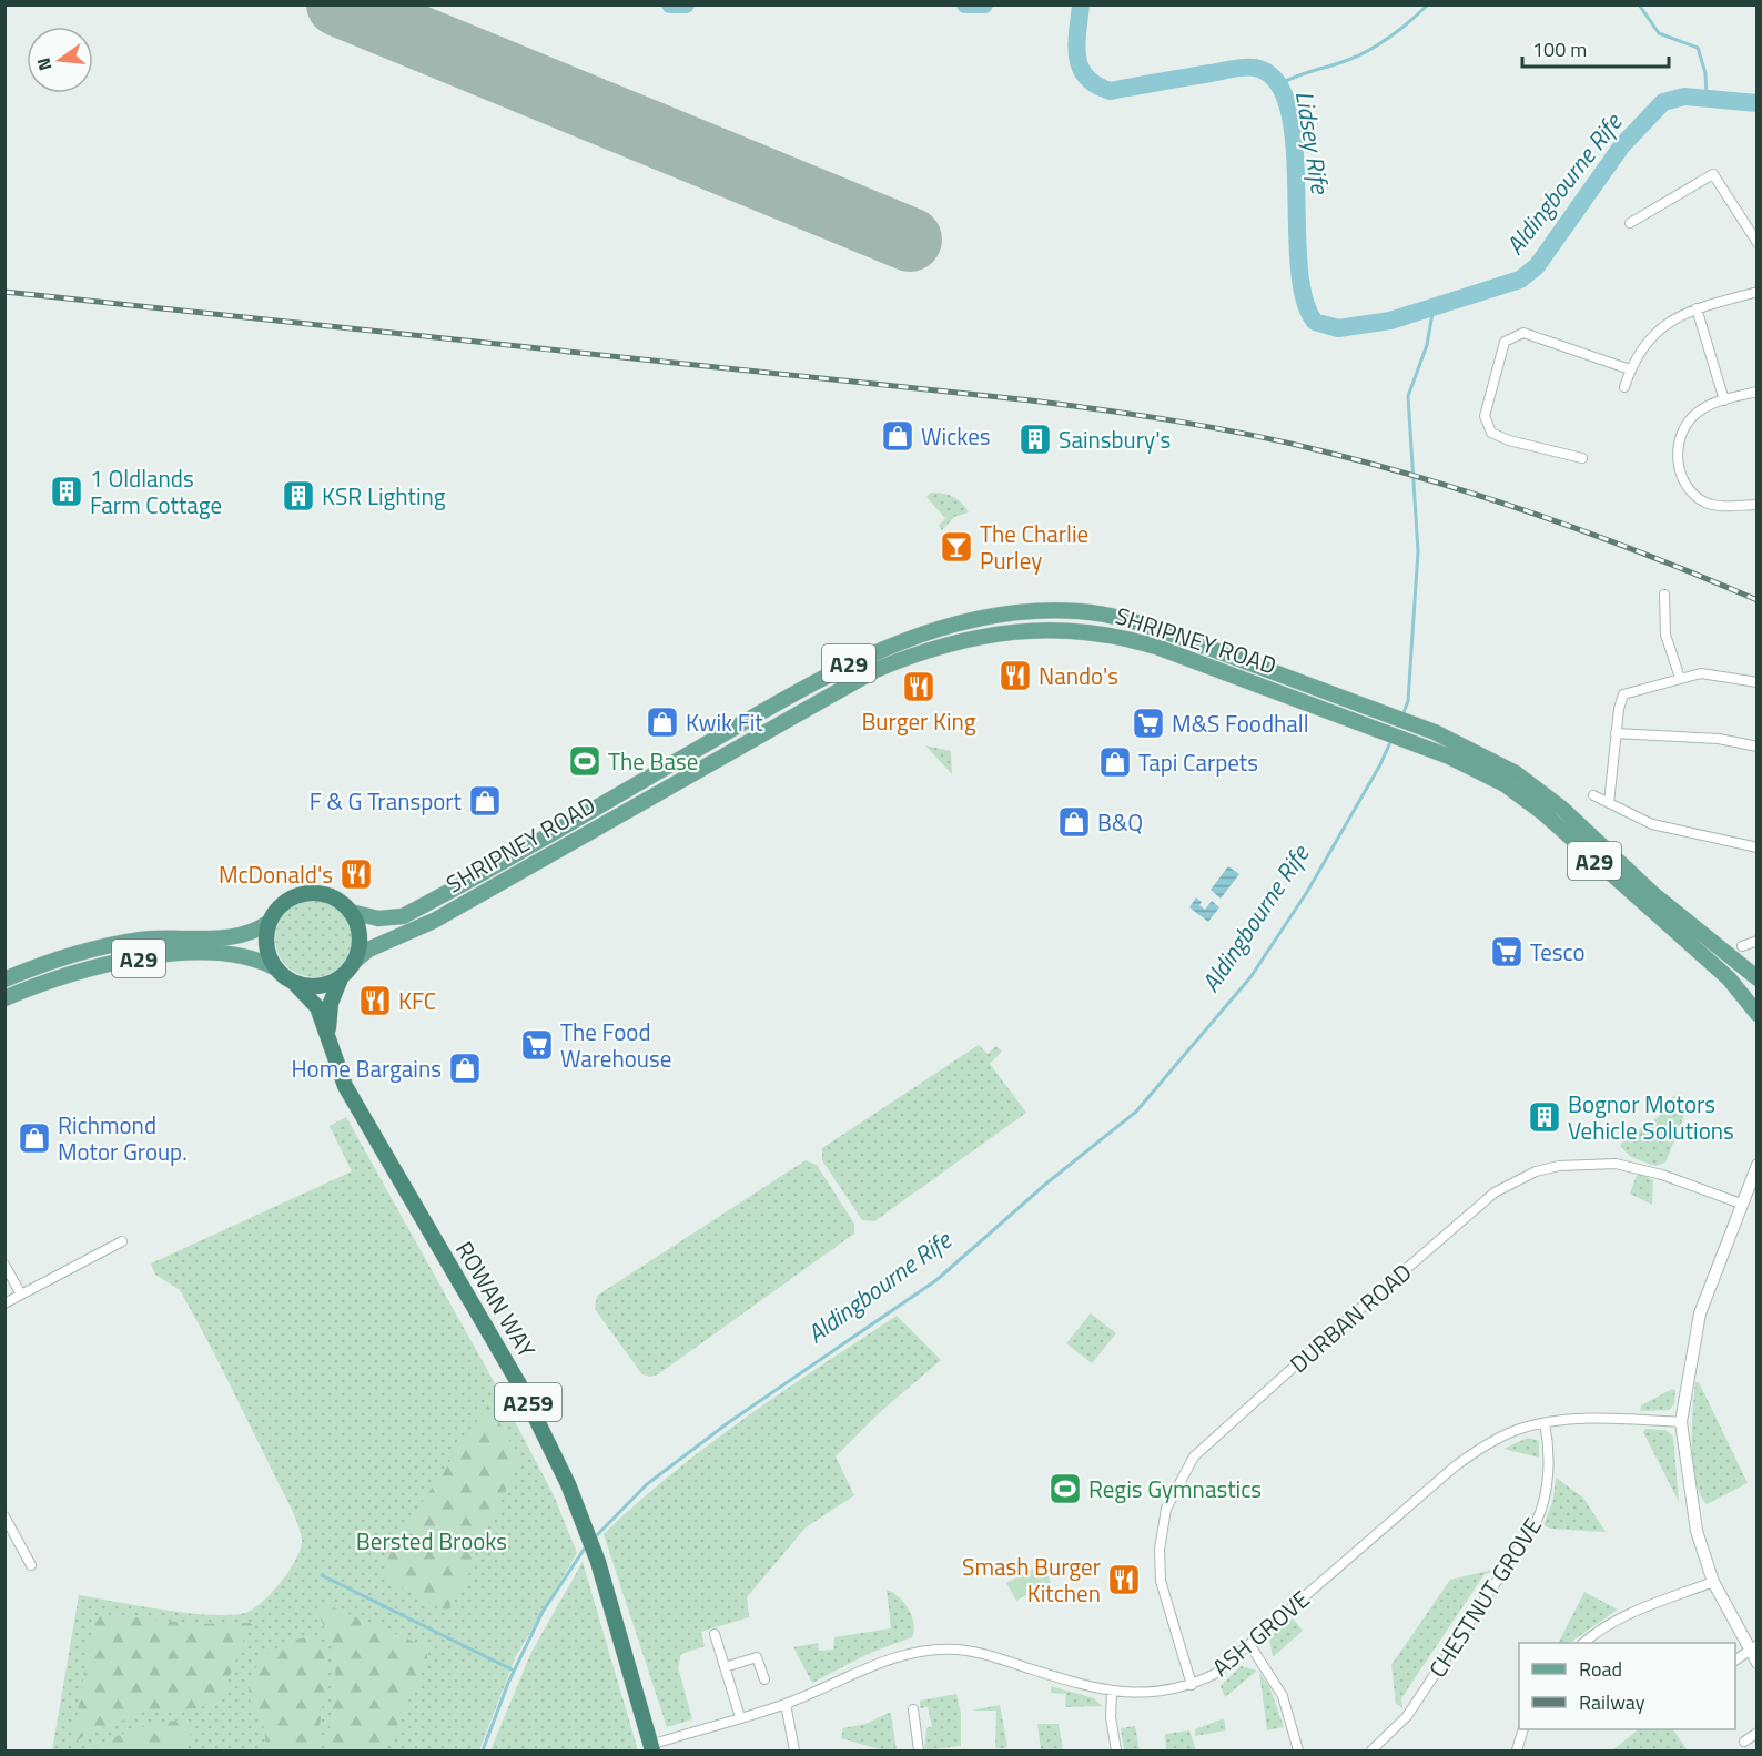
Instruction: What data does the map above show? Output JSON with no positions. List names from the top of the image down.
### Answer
{
  "streets": {
    "highway": ["ROWAN WAY", "A259"],
    "main road": ["SHRIPNEY ROAD", "A29"],
    "street": ["DURBAN ROAD", "CHESTNUT GROVE", "ASH GROVE"]
  },
  "crossings": [
    ["SHRIPNEY ROAD", "A29"],
    ["SHRIPNEY ROAD", "ROWAN WAY"],
    ["A29", "ROWAN WAY"],
    ["ROWAN WAY", "ASH GROVE"],
    ["DURBAN ROAD", "ASH GROVE"],
    ["CHESTNUT GROVE", "ASH GROVE"]
  ],
  "water": ["Lidsey Rife", "Aldingbourne Rife"],
  "parks": ["Bersted Brooks"],
  "places": {
    "shop": [
      "Wickes",
      "Kwik Fit",
      "Tapi Carpets",
      "F & G Transport",
      "B&Q",
      "Home Bargains",
      "Richmond Motor Group."
    ],
    "building": [
      "Sainsbury's",
      "1 Oldlands Farm Cottage",
      "KSR Lighting",
      "Bognor Motors Vehicle Solutions"
    ],
    "bar": ["The Charlie Purley"],
    "restaurant": [
      "Nando's",
      "Burger King",
      "McDonald's",
      "KFC",
      "Smash Burger Kitchen"
    ],
    "supermarket": ["M&S Foodhall", "Tesco", "The Food Warehouse"],
    "sports": ["The Base", "Regis Gymnastics"]
  },
  "legend": ["Road", "Railway"],
  "scale_bar": "100 m",
  "north": "left"
}
